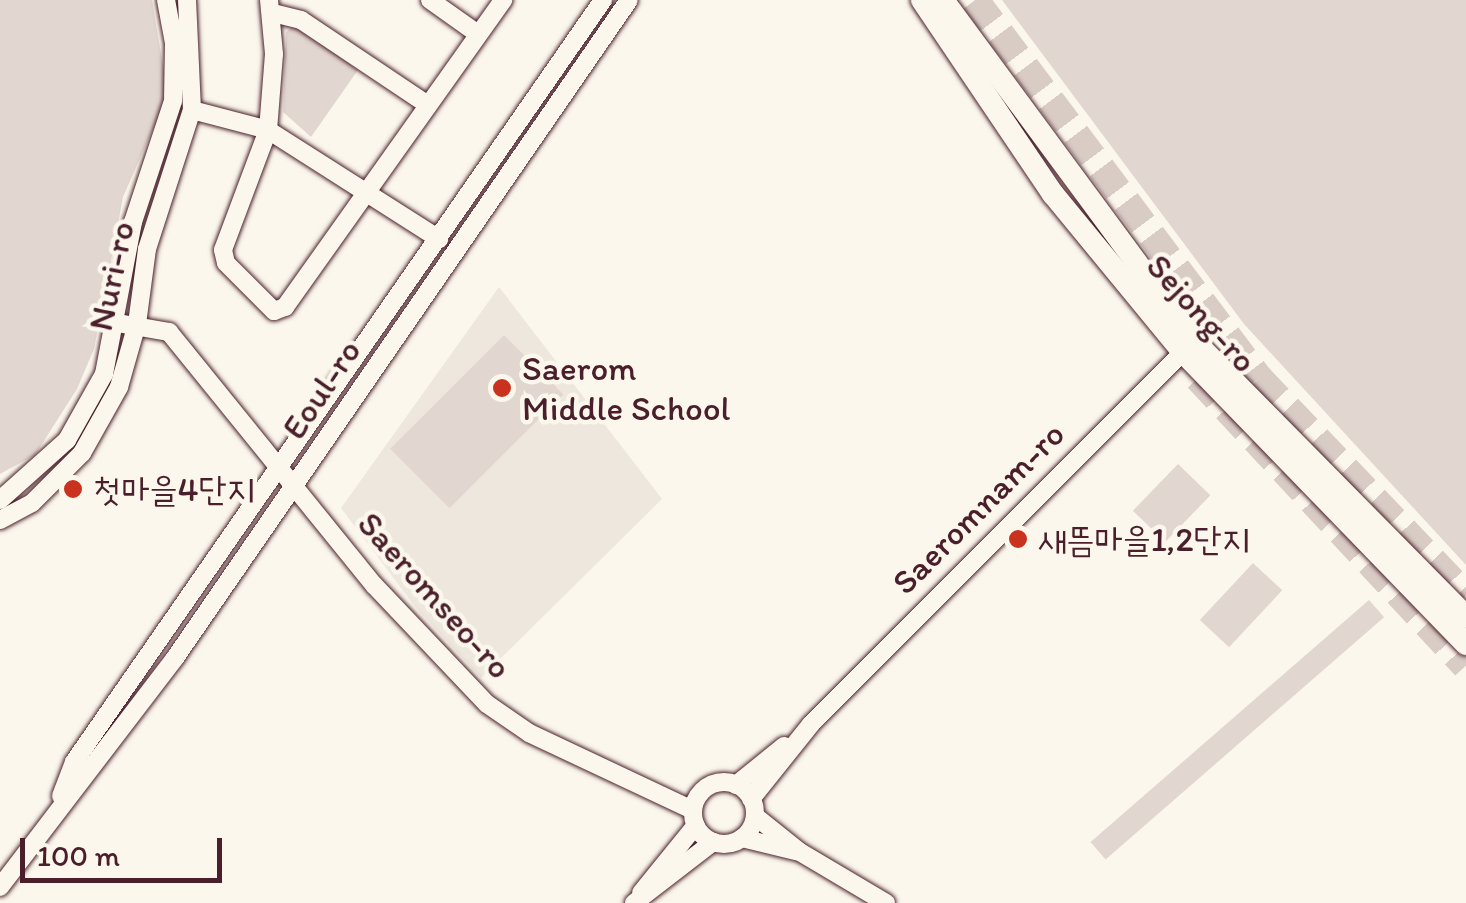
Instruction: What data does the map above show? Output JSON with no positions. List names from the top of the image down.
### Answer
{
  "streets": {
    "main road": ["Sejong-ro"],
    "street": [
      "Nuri-ro",
      "Eoul-ro",
      "Saeromnam-ro",
      "Saeromseo-ro"
    ]
  },
  "crossings": [
    ["Nuri-ro", "Saeromseo-ro"],
    ["Sejong-ro", "Saeromnam-ro"],
    ["Eoul-ro", "Saeromseo-ro"],
    ["Saeromnam-ro", "Saeromseo-ro"]
  ],
  "places": ["Saerom Middle School", "첫마을4단지", "새뜸마을1,2단지"],
  "scale_bar": "100 m"
}
